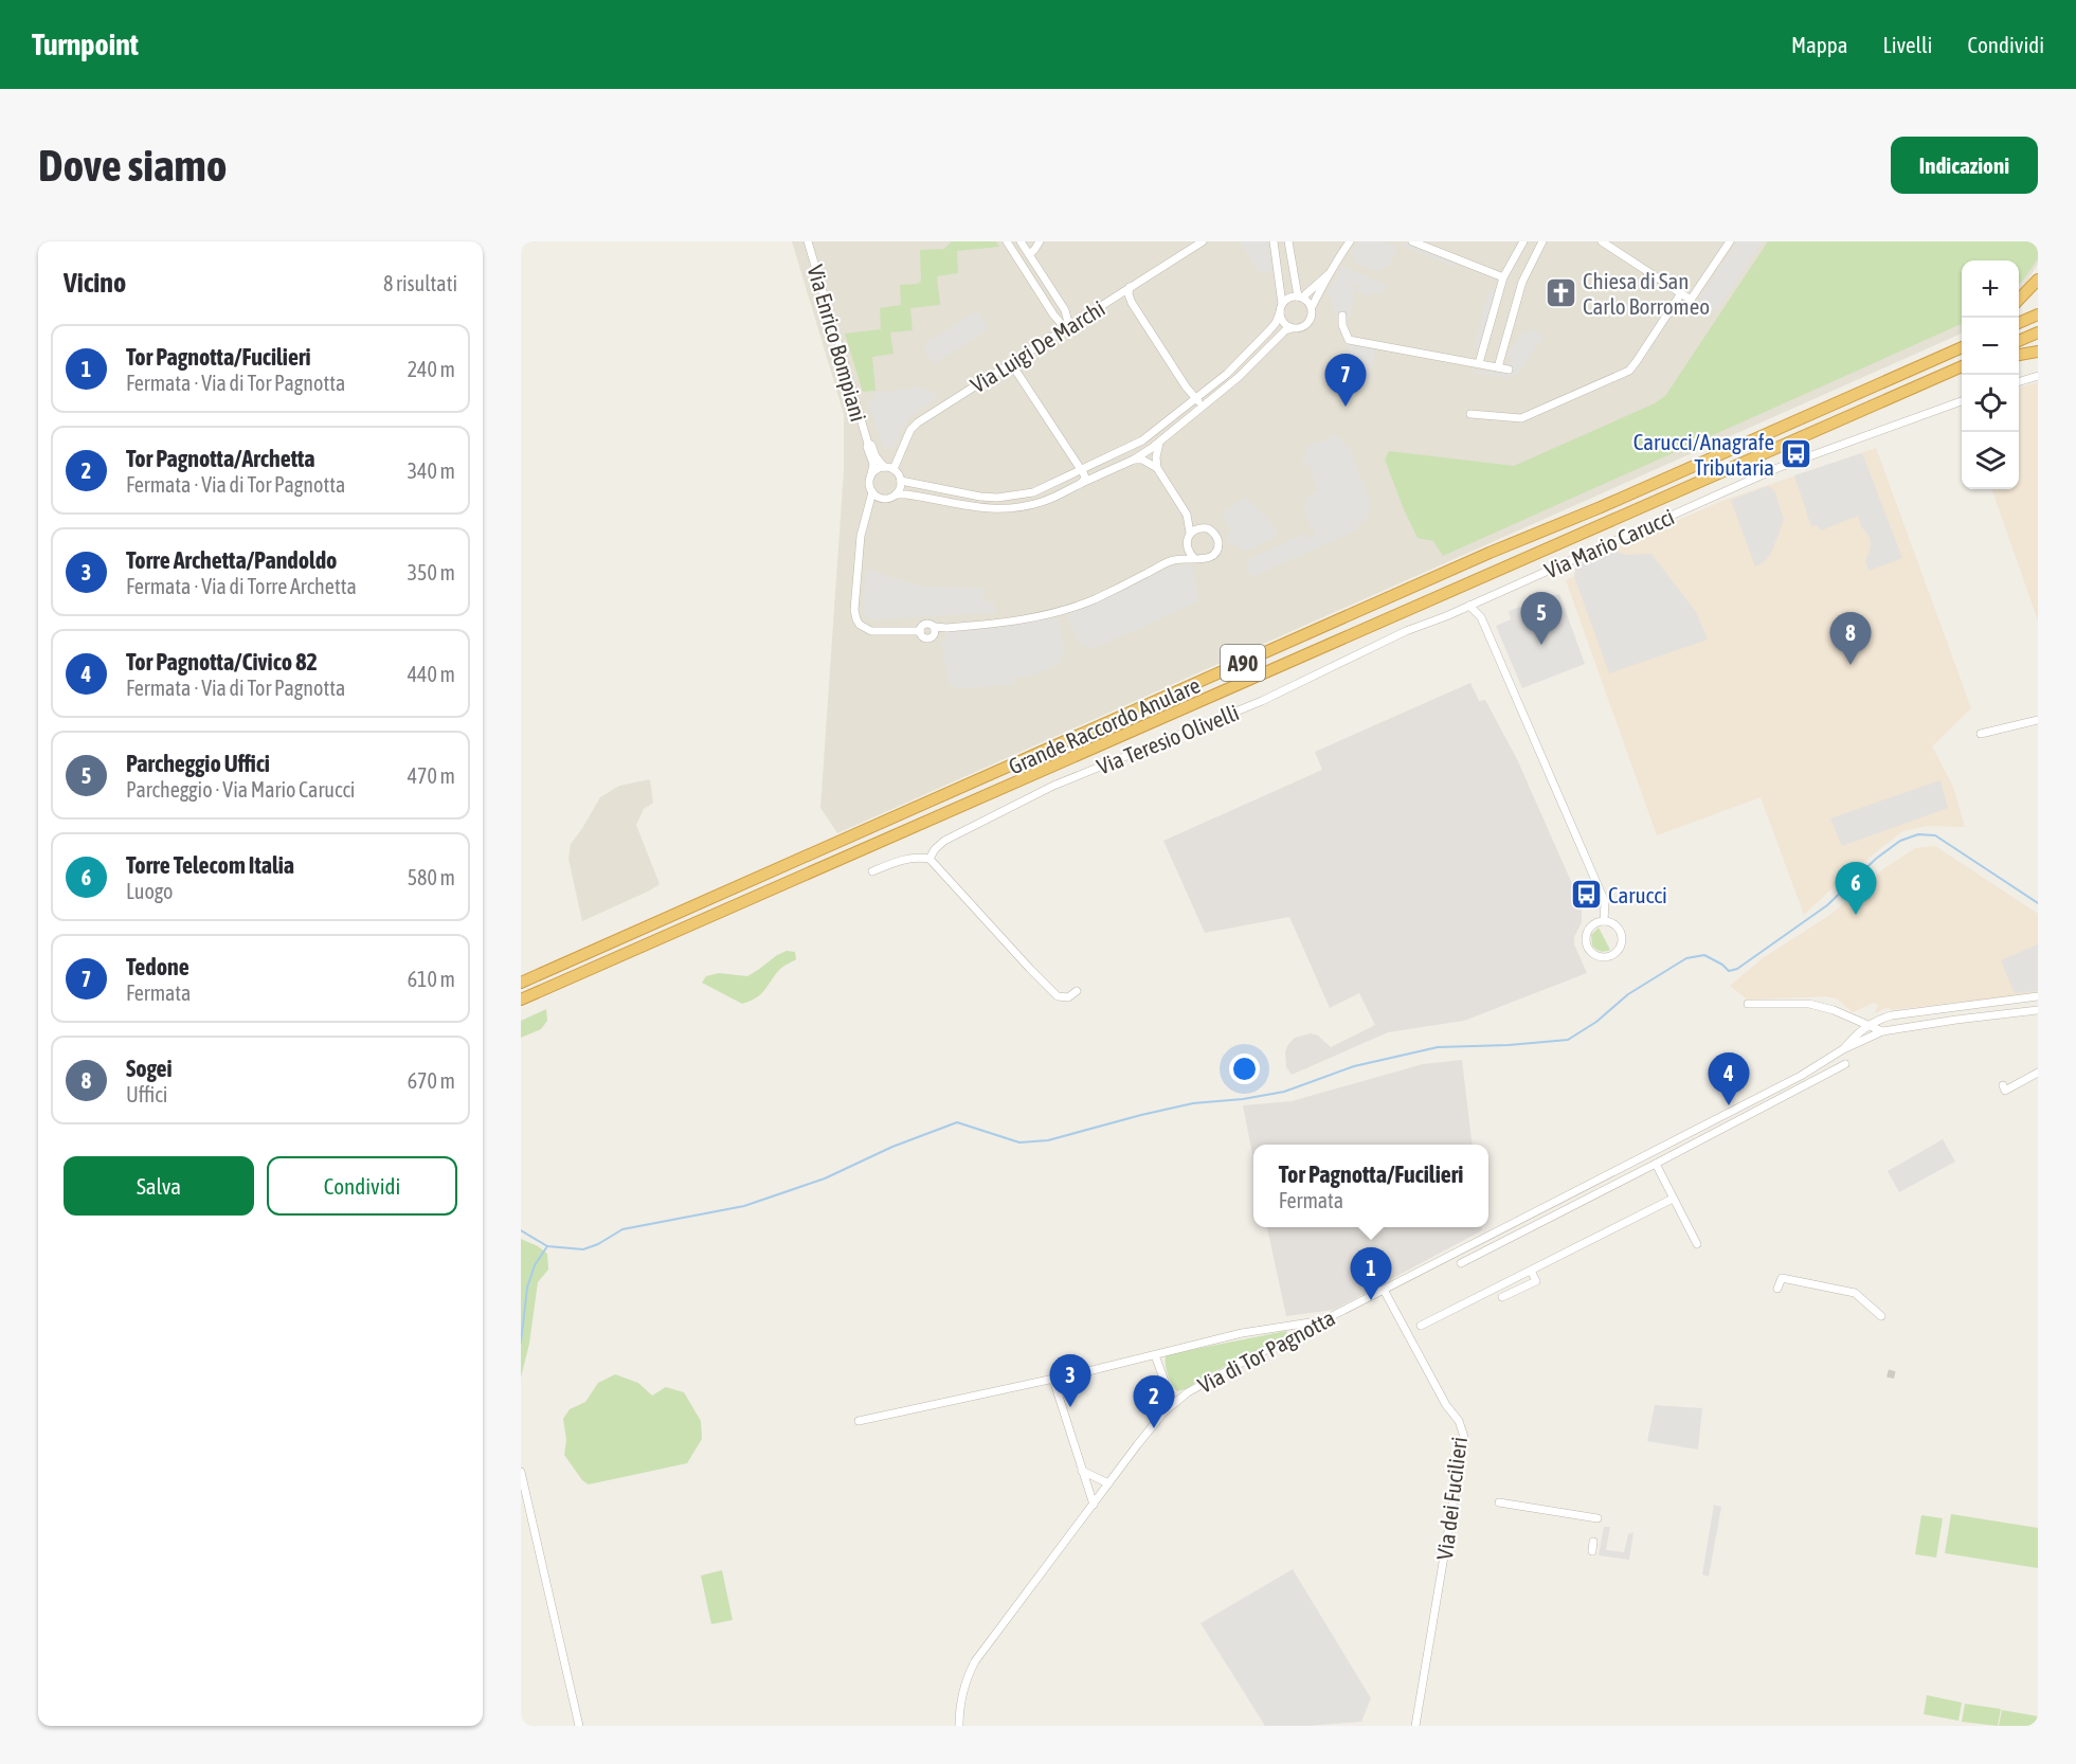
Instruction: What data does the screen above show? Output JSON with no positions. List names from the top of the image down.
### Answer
{
  "streets": {
    "highway": ["A90", "Grande Raccordo Anulare"],
    "street": [
      "Via Enrico Bompiani",
      "Via Luigi De Marchi",
      "Via Mario Carucci",
      "Via Teresio Olivelli",
      "Via di Tor Pagnotta",
      "Via dei Fucilieri"
    ]
  },
  "crossings": [
    ["Via Enrico Bompiani", "Via Luigi De Marchi"],
    ["Via Mario Carucci", "Via Teresio Olivelli"],
    ["Via di Tor Pagnotta", "Via dei Fucilieri"]
  ],
  "places": {
    "church": ["Chiesa di San Carlo Borromeo"],
    "bus stop": ["Carucci/Anagrafe Tributaria", "Carucci"]
  },
  "page": {
    "header": "Turnpoint",
    "nav": ["Mappa", "Livelli", "Condividi"],
    "buttons": [
      "Indicazioni",
      ["Salva", "Condividi"]
    ],
    "title": "Dove siamo",
    "heading": ["Vicino", "8 risultati"],
    "map_buttons": ["+", "−"],
    "list": [
      {
        "mark": "1",
        "name": "Tor Pagnotta/Fucilieri",
        "note": "Fermata · Via di Tor Pagnotta",
        "value": "240 m"
      },
      {
        "mark": "2",
        "name": "Tor Pagnotta/Archetta",
        "note": "Fermata · Via di Tor Pagnotta",
        "value": "340 m"
      },
      {
        "mark": "3",
        "name": "Torre Archetta/Pandoldo",
        "note": "Fermata · Via di Torre Archetta",
        "value": "350 m"
      },
      {
        "mark": "4",
        "name": "Tor Pagnotta/Civico 82",
        "note": "Fermata · Via di Tor Pagnotta",
        "value": "440 m"
      },
      {
        "mark": "5",
        "name": "Parcheggio Uffici",
        "note": "Parcheggio · Via Mario Carucci",
        "value": "470 m"
      },
      {
        "mark": "6",
        "name": "Torre Telecom Italia",
        "note": "Luogo",
        "value": "580 m"
      },
      {
        "mark": "7",
        "name": "Tedone",
        "note": "Fermata",
        "value": "610 m"
      },
      {
        "mark": "8",
        "name": "Sogei",
        "note": "Uffici",
        "value": "670 m"
      }
    ],
    "pins": [
      "7",
      "5",
      "8",
      "6",
      "4",
      "1",
      "3",
      "2"
    ],
    "popup": ["Tor Pagnotta/Fucilieri", "Fermata"]
  }
}
